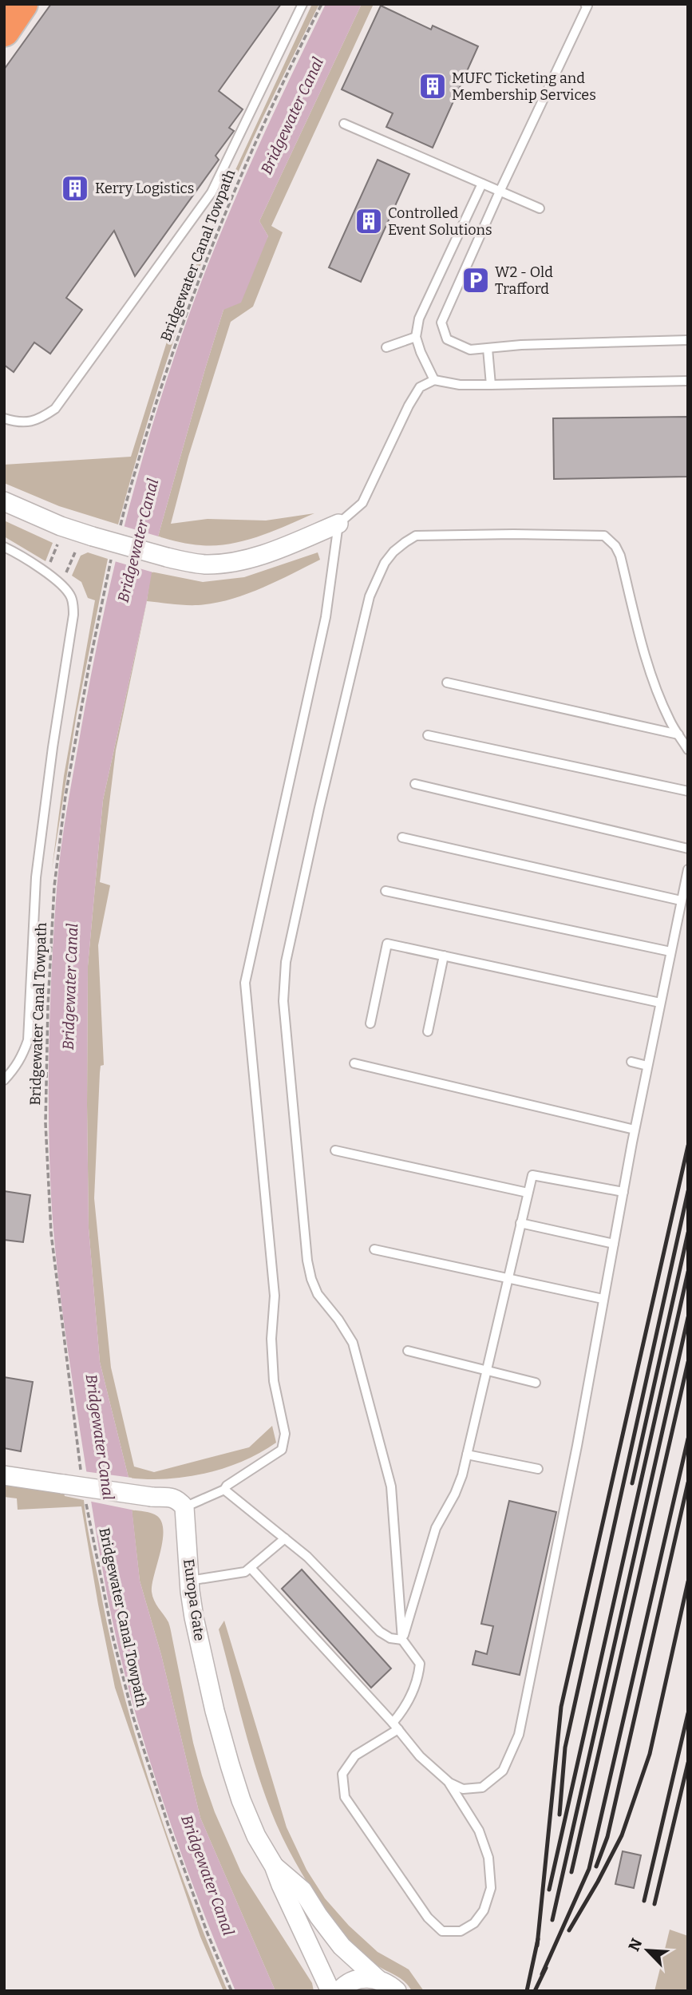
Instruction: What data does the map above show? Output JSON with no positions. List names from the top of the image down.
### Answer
{
  "streets": {
    "street": ["Europa Gate"],
    "path": ["Bridgewater Canal Towpath"]
  },
  "water": ["Bridgewater Canal"],
  "places": {
    "building": ["MUFC Ticketing and Membership Services", "Kerry Logistics", "Controlled Event Solutions"],
    "parking": ["W2 - Old Trafford"]
  },
  "north": "top left"
}
